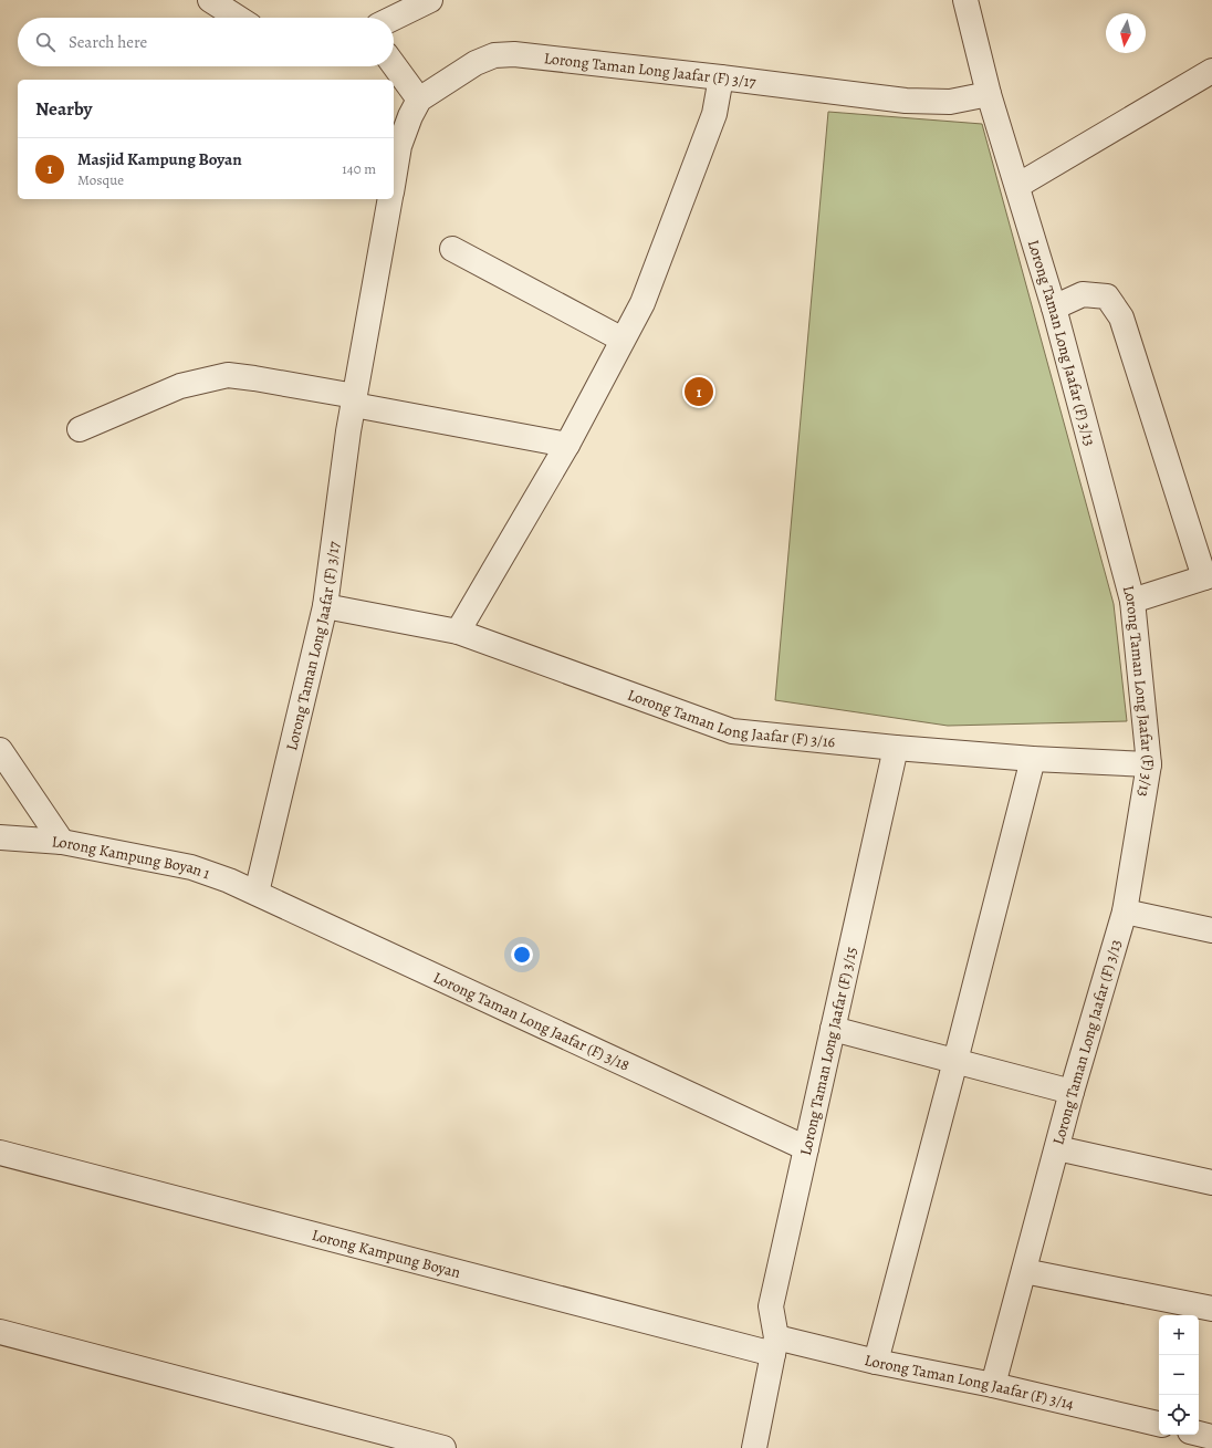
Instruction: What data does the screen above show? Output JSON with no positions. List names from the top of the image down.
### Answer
{
  "streets": {
    "street": [
      "Lorong Taman Long Jaafar (F) 3/17",
      "Lorong Taman Long Jaafar (F) 3/13",
      "Lorong Taman Long Jaafar (F) 3/16",
      "Lorong Kampung Boyan 1",
      "Lorong Taman Long Jaafar (F) 3/18",
      "Lorong Taman Long Jaafar (F) 3/15",
      "Lorong Kampung Boyan",
      "Lorong Taman Long Jaafar (F) 3/14"
    ]
  },
  "crossings": [
    ["Lorong Taman Long Jaafar (F) 3/17", "Lorong Taman Long Jaafar (F) 3/13"],
    ["Lorong Taman Long Jaafar (F) 3/17", "Lorong Taman Long Jaafar (F) 3/16"],
    ["Lorong Taman Long Jaafar (F) 3/17", "Lorong Kampung Boyan 1"],
    ["Lorong Taman Long Jaafar (F) 3/17", "Lorong Taman Long Jaafar (F) 3/18"],
    ["Lorong Taman Long Jaafar (F) 3/13", "Lorong Taman Long Jaafar (F) 3/16"],
    ["Lorong Taman Long Jaafar (F) 3/13", "Lorong Taman Long Jaafar (F) 3/14"],
    ["Lorong Taman Long Jaafar (F) 3/16", "Lorong Taman Long Jaafar (F) 3/15"],
    ["Lorong Kampung Boyan 1", "Lorong Taman Long Jaafar (F) 3/18"],
    ["Lorong Taman Long Jaafar (F) 3/18", "Lorong Taman Long Jaafar (F) 3/15"],
    ["Lorong Taman Long Jaafar (F) 3/15", "Lorong Kampung Boyan"],
    ["Lorong Taman Long Jaafar (F) 3/15", "Lorong Taman Long Jaafar (F) 3/14"],
    ["Lorong Kampung Boyan", "Lorong Taman Long Jaafar (F) 3/14"]
  ],
  "north": "bottom",
  "page": {
    "search": "Search here",
    "heading": "Nearby",
    "list": [
      {
        "mark": "1",
        "name": "Masjid Kampung Boyan",
        "note": "Mosque",
        "value": "140 m"
      }
    ],
    "pins": "1",
    "map_buttons": ["+", "−"]
  }
}
